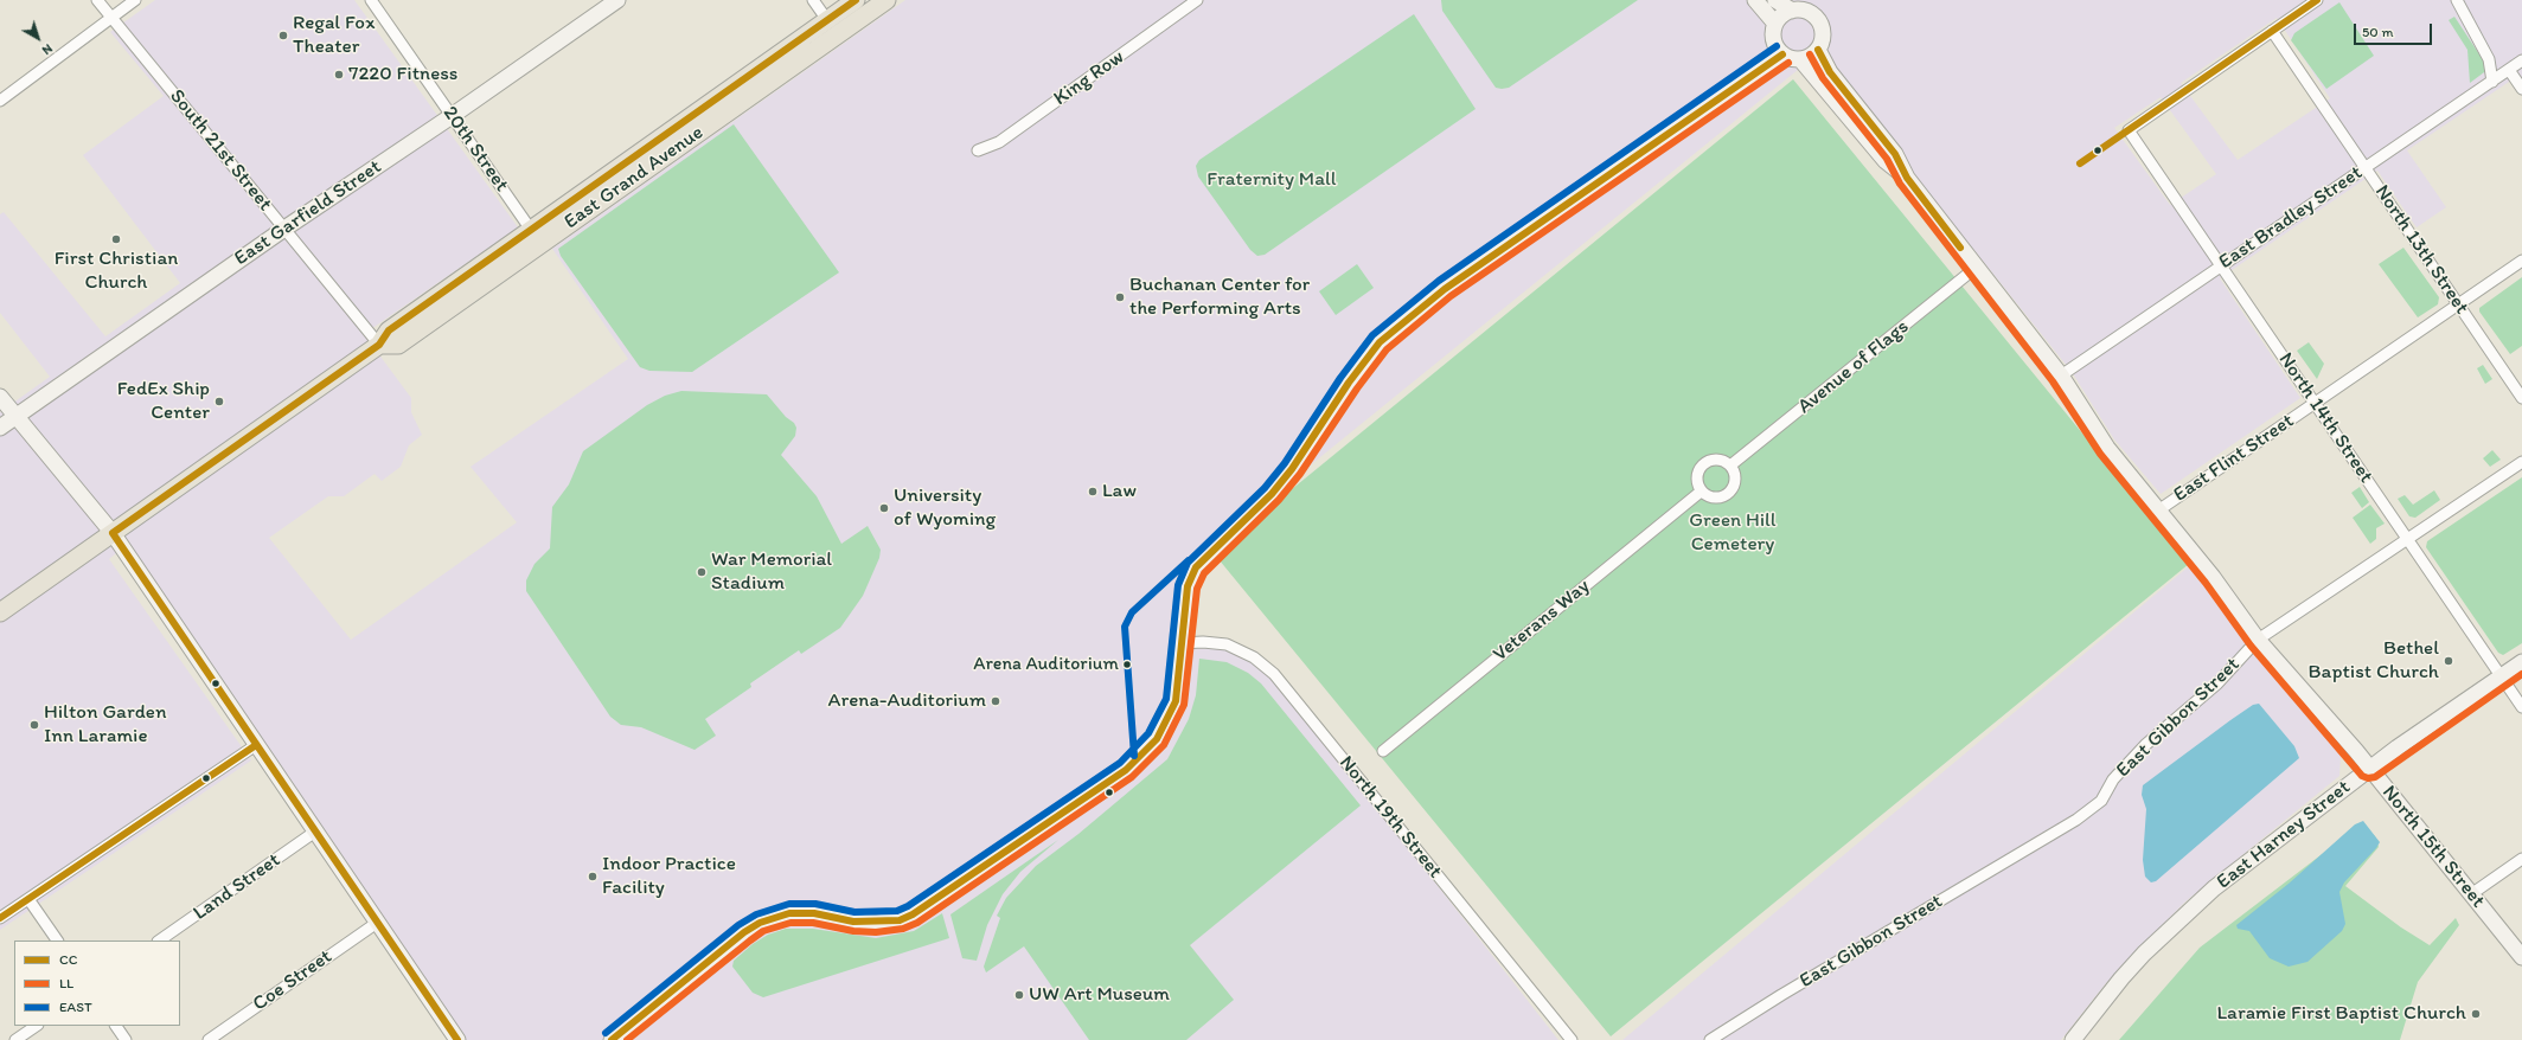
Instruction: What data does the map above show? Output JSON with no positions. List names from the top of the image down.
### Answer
{
  "streets": {
    "main road": ["East Grand Avenue"],
    "street": [
      "King Row",
      "20th Street",
      "South 21st Street",
      "East Garfield Street",
      "East Bradley Street",
      "North 13th Street",
      "Avenue of Flags",
      "North 14th Street",
      "East Flint Street",
      "Veterans Way",
      "East Gibbon Street",
      "North 19th Street",
      "East Harney Street",
      "North 15th Street",
      "Land Street",
      "Coe Street"
    ]
  },
  "crossings": [
    ["20th Street", "East Grand Avenue"],
    ["20th Street", "East Garfield Street"],
    ["South 21st Street", "East Grand Avenue"],
    ["South 21st Street", "East Garfield Street"],
    ["East Bradley Street", "North 13th Street"],
    ["East Bradley Street", "North 14th Street"],
    ["East Bradley Street", "North 15th Street"],
    ["North 13th Street", "North 14th Street"],
    ["North 13th Street", "East Flint Street"],
    ["Avenue of Flags", "Veterans Way"],
    ["Avenue of Flags", "North 15th Street"],
    ["North 14th Street", "East Flint Street"],
    ["North 14th Street", "East Gibbon Street"],
    ["North 14th Street", "East Harney Street"],
    ["East Flint Street", "North 15th Street"],
    ["East Gibbon Street", "North 15th Street"],
    ["East Harney Street", "North 15th Street"]
  ],
  "parks": ["Fraternity Mall", "Green Hill Cemetery"],
  "places": [
    "Regal Fox Theater",
    "7220 Fitness",
    "First Christian Church",
    "Buchanan Center for the Performing Arts",
    "FedEx Ship Center",
    "Law",
    "University of Wyoming",
    "War Memorial Stadium",
    "Bethel Baptist Church",
    "Arena Auditorium",
    "Arena-Auditorium",
    "Hilton Garden Inn Laramie",
    "Indoor Practice Facility",
    "UW Art Museum",
    "Laramie First Baptist Church"
  ],
  "lines": ["transit line CC", "transit line EAST", "transit line LL"],
  "legend": ["CC", "LL", "EAST"],
  "scale_bar": "50 m",
  "north": "bottom right"
}
